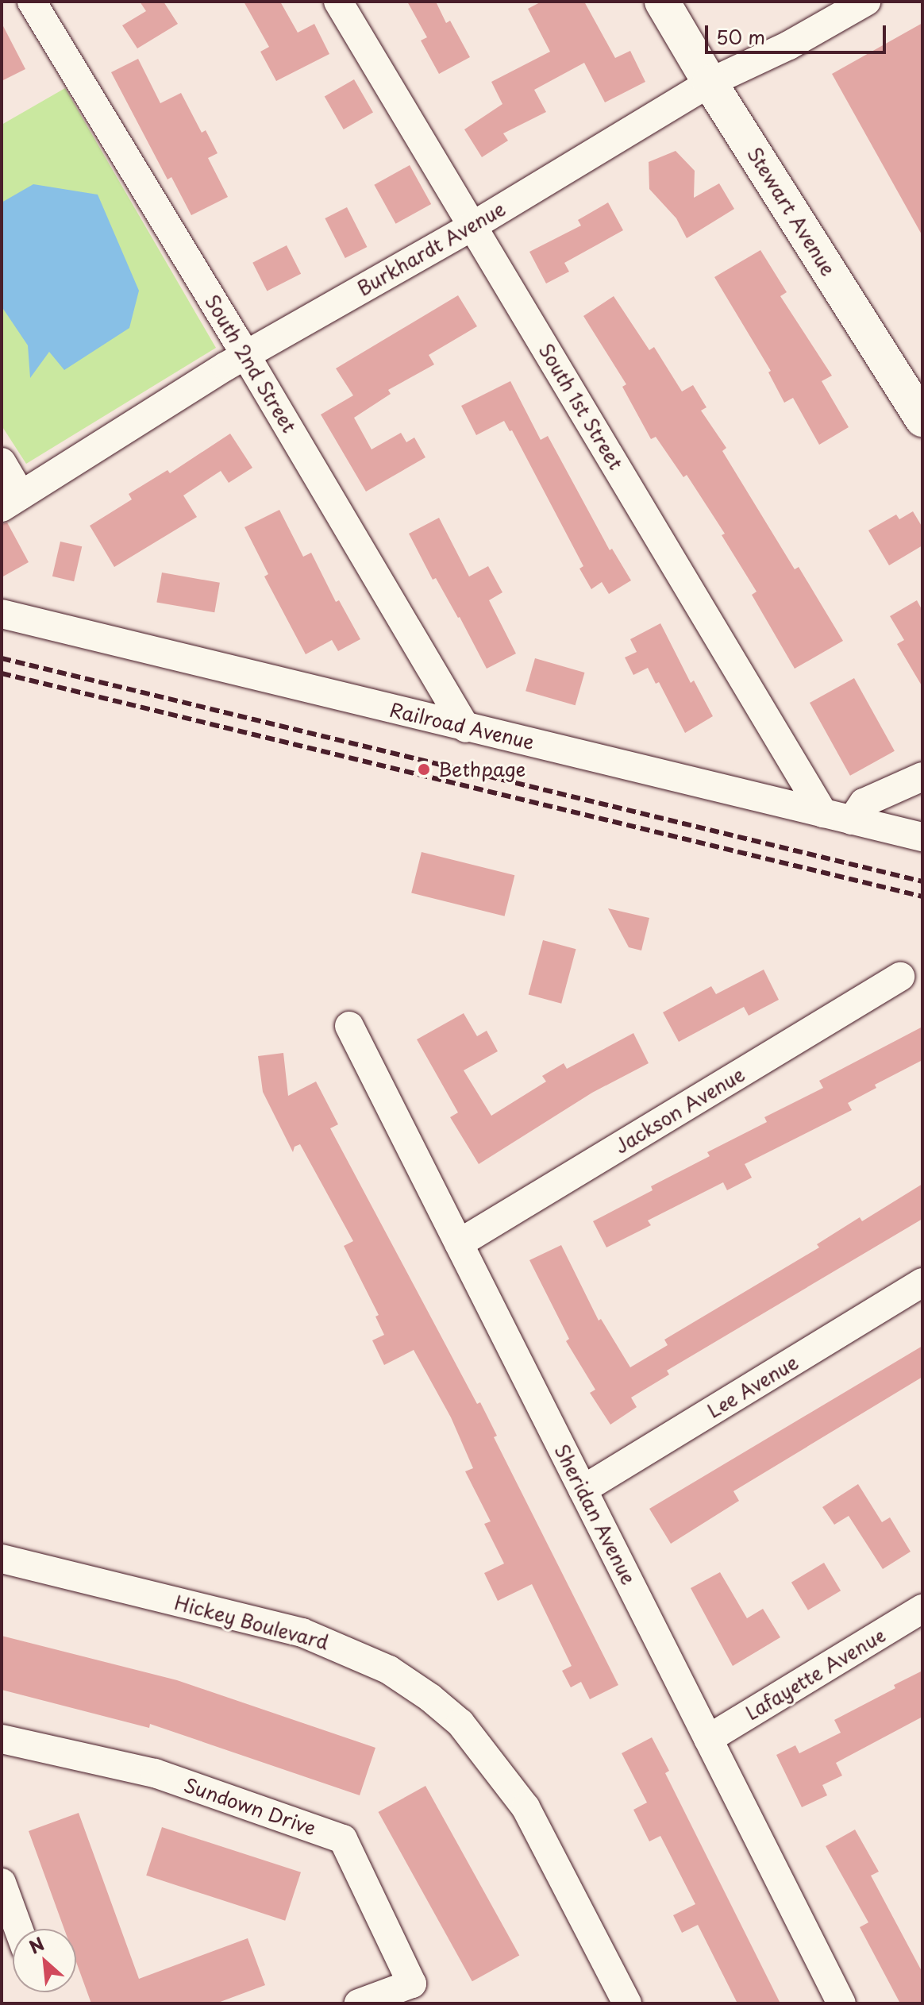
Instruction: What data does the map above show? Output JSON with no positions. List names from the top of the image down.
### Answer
{
  "streets": {
    "main road": ["Stewart Avenue"],
    "street": [
      "Burkhardt Avenue",
      "South 2nd Street",
      "South 1st Street",
      "Railroad Avenue",
      "Jackson Avenue",
      "Lee Avenue",
      "Sheridan Avenue",
      "Hickey Boulevard",
      "Lafayette Avenue",
      "Sundown Drive"
    ]
  },
  "crossings": [
    ["Stewart Avenue", "Burkhardt Avenue"],
    ["Burkhardt Avenue", "South 2nd Street"],
    ["Burkhardt Avenue", "South 1st Street"],
    ["South 2nd Street", "Railroad Avenue"],
    ["South 1st Street", "Railroad Avenue"],
    ["Jackson Avenue", "Sheridan Avenue"],
    ["Lee Avenue", "Sheridan Avenue"],
    ["Sheridan Avenue", "Lafayette Avenue"]
  ],
  "places": ["Bethpage"],
  "scale_bar": "50 m",
  "north": "top left"
}
